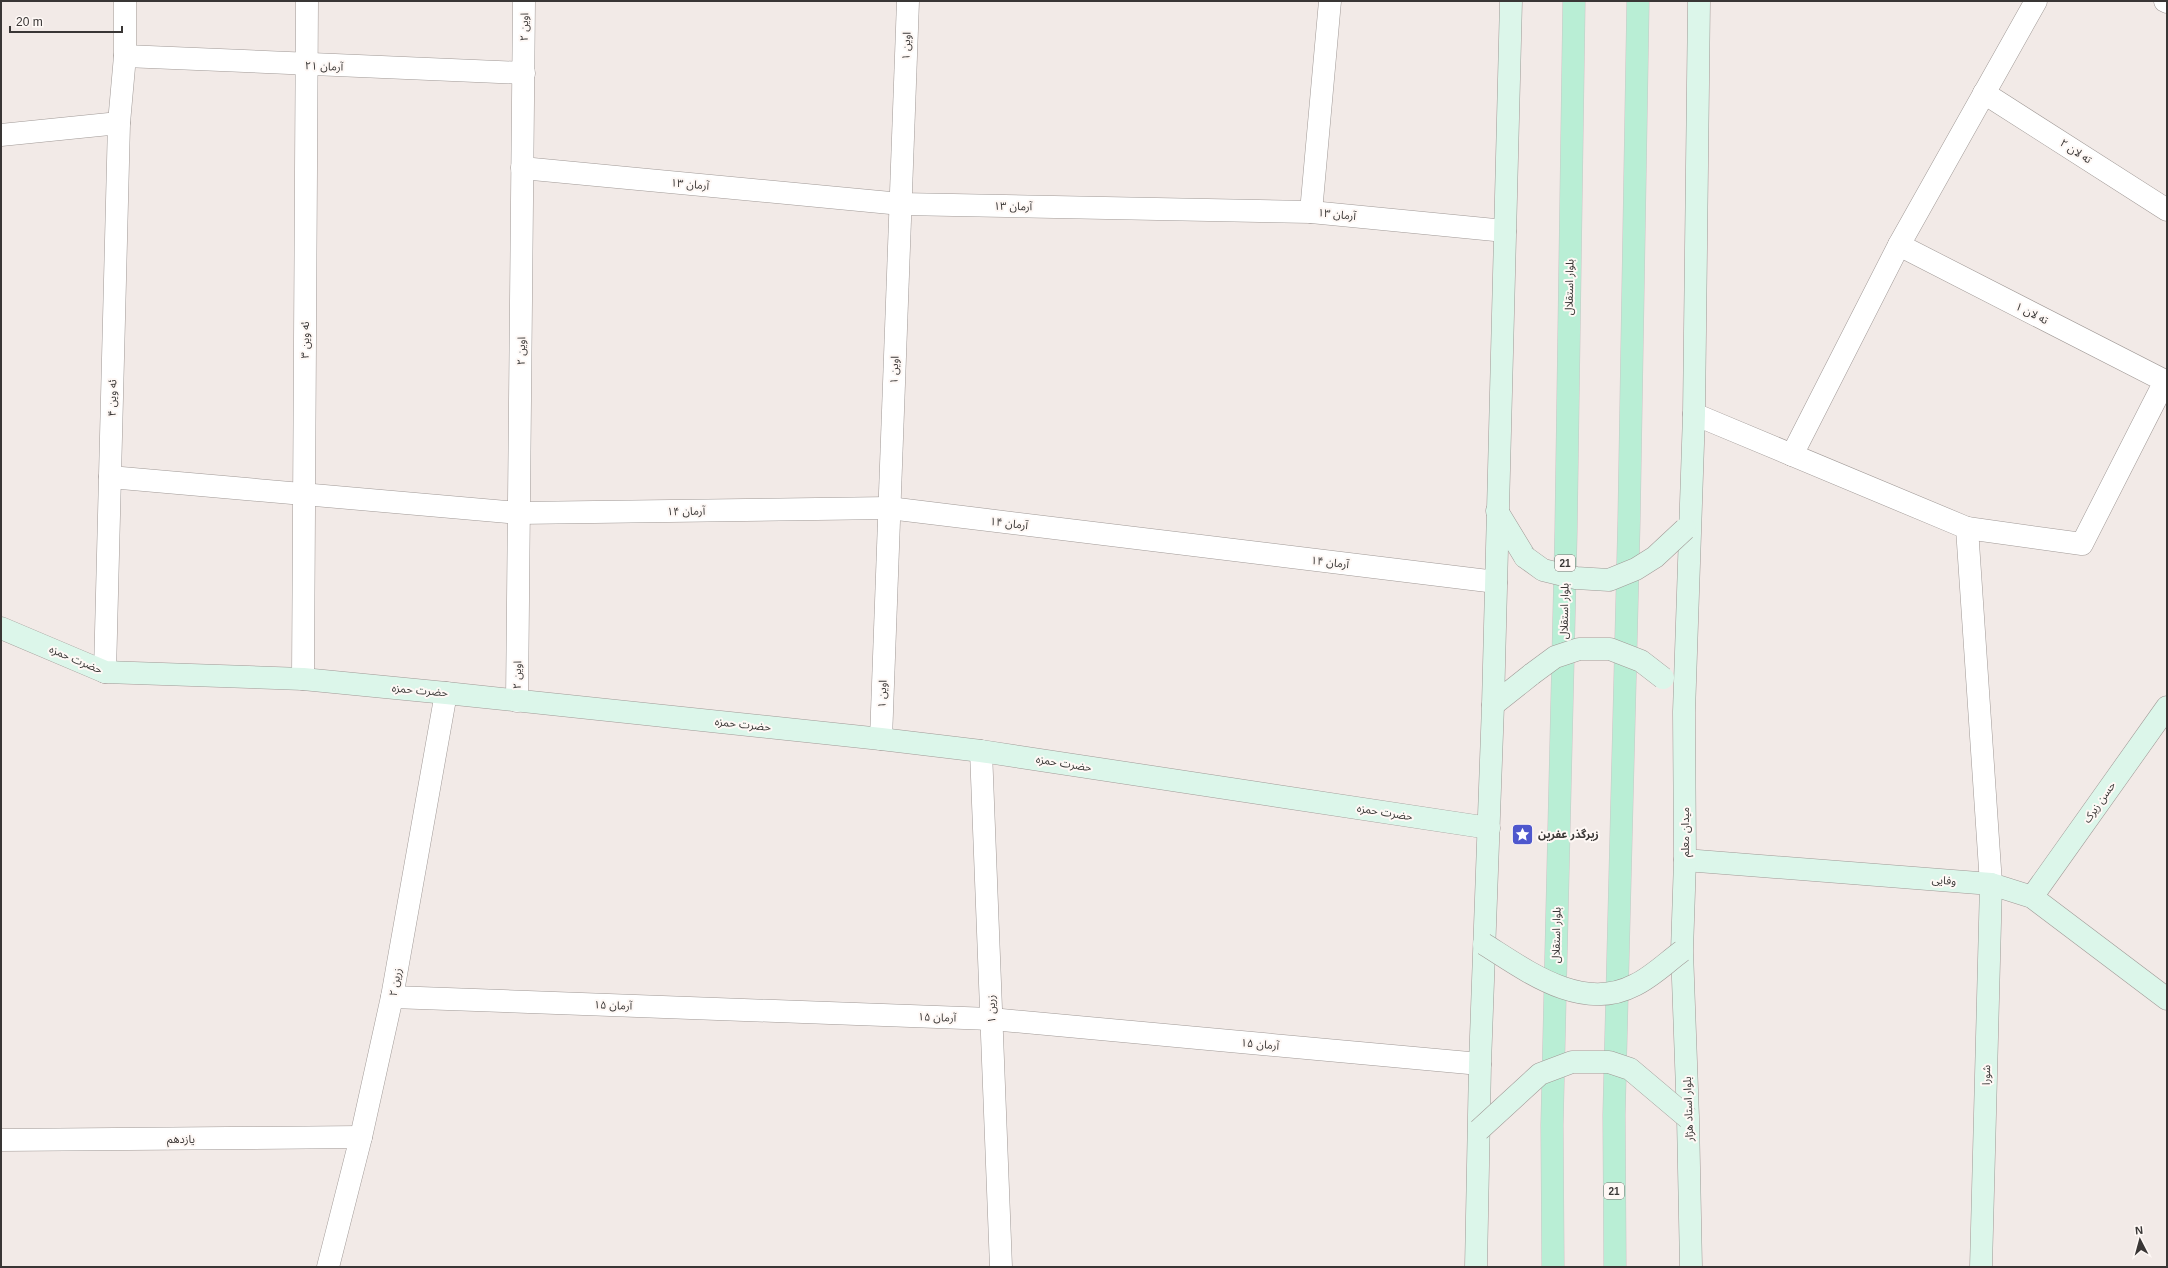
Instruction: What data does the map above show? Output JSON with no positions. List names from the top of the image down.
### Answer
{
  "streets": {
    "main road": [
      "بلوار استقلال",
      "21",
      "حضرت حمزه",
      "حسن زیرک",
      "میدان معلم",
      "وفایی",
      "شورا",
      "بلوار استاد هژار"
    ],
    "street": [
      "اوین ۲",
      "اوین ۱",
      "آرمان ۲۱",
      "ته لان ۲",
      "آرمان ۱۳",
      "ته لان ۱",
      "ئه وین ۳",
      "ئه وین ۴",
      "آرمان ۱۴",
      "زرین ۲",
      "آرمان ۱۵",
      "زرین ۱",
      "یازدهم"
    ]
  },
  "crossings": [
    ["اوین ۲", "آرمان ۲۱"],
    ["اوین ۲", "آرمان ۱۳"],
    ["اوین ۲", "آرمان ۱۴"],
    ["اوین ۲", "حضرت حمزه"],
    ["اوین ۱", "آرمان ۱۳"],
    ["اوین ۱", "آرمان ۱۴"],
    ["اوین ۱", "حضرت حمزه"],
    ["آرمان ۲۱", "ئه وین ۳"],
    ["آرمان ۲۱", "ئه وین ۴"],
    ["ئه وین ۳", "آرمان ۱۴"],
    ["ئه وین ۳", "حضرت حمزه"],
    ["ئه وین ۴", "آرمان ۱۴"],
    ["ئه وین ۴", "حضرت حمزه"],
    ["حضرت حمزه", "زرین ۲"],
    ["حضرت حمزه", "زرین ۱"],
    ["حسن زیرک", "وفایی"],
    ["میدان معلم", "وفایی"],
    ["میدان معلم", "بلوار استاد هژار"],
    ["وفایی", "شورا"],
    ["زرین ۲", "آرمان ۱۵"],
    ["زرین ۲", "یازدهم"],
    ["آرمان ۱۵", "زرین ۱"]
  ],
  "places": {
    "place": ["زیرگذر عفرین"]
  },
  "scale_bar": "20 m",
  "north": "top"
}
